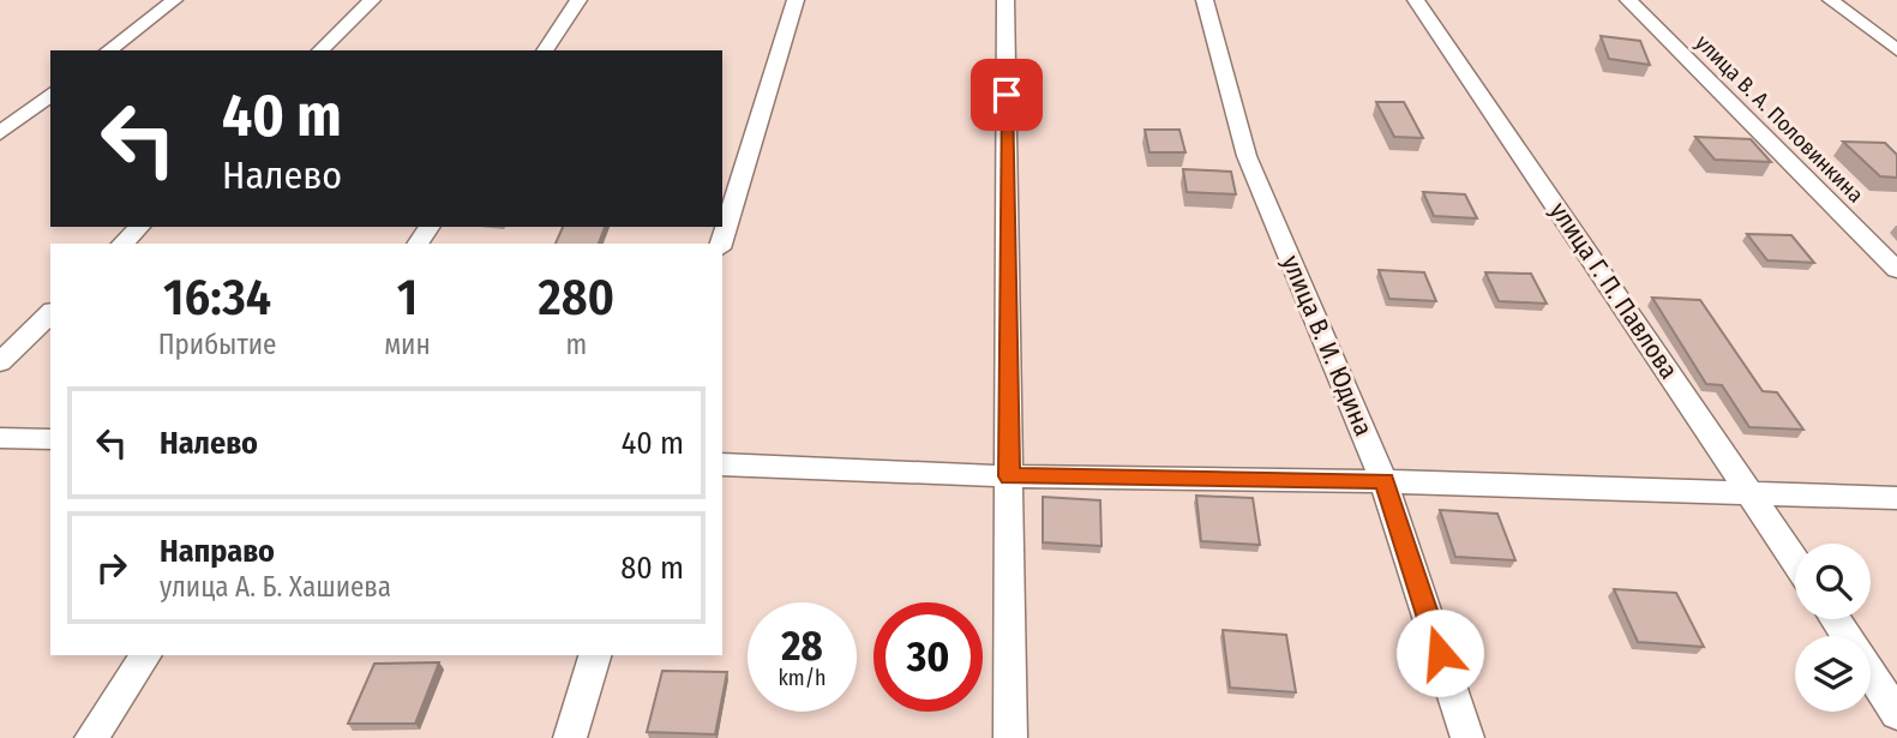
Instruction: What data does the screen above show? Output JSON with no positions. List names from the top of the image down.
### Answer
{
  "streets": {
    "street": ["улица В. А. Половинкина", "улица Г. П. Павлова", "улица В. И. Юдина"]
  },
  "page": {
    "turn": ["40 m", "Налево"],
    "eta": [
      "16:34",
      "Прибытие",
      "1",
      "мин",
      "280",
      "m"
    ],
    "list": [
      {
        "name": "Налево",
        "value": "40 m"
      },
      {
        "name": "Направо",
        "note": "улица А. Б. Хашиева",
        "value": "80 m"
      }
    ],
    "speed": "28 km/h",
    "limit": "30"
  }
}
